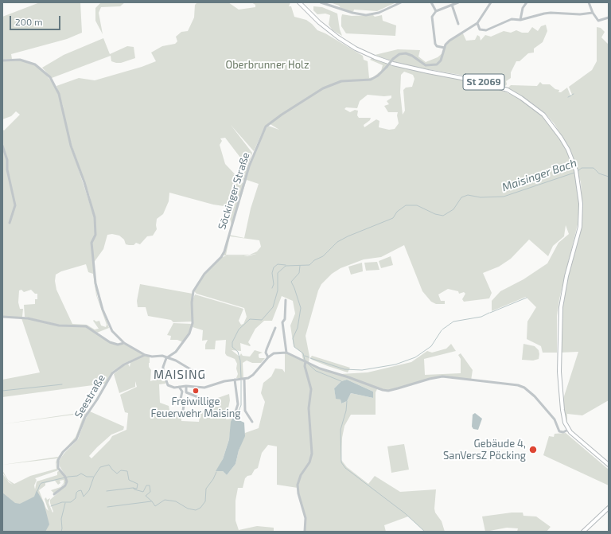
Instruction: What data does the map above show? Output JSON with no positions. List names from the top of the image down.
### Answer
{
  "streets": {
    "main road": ["St 2069"],
    "street": ["Söckinger Straße", "Seestraße"]
  },
  "districts": ["MAISING"],
  "water": ["Maisinger Bach"],
  "parks": ["Oberbrunner Holz"],
  "places": ["Freiwillige Feuerwehr Maising", "Gebäude 4, SanVersZ Pöcking"],
  "scale_bar": "200 m"
}
